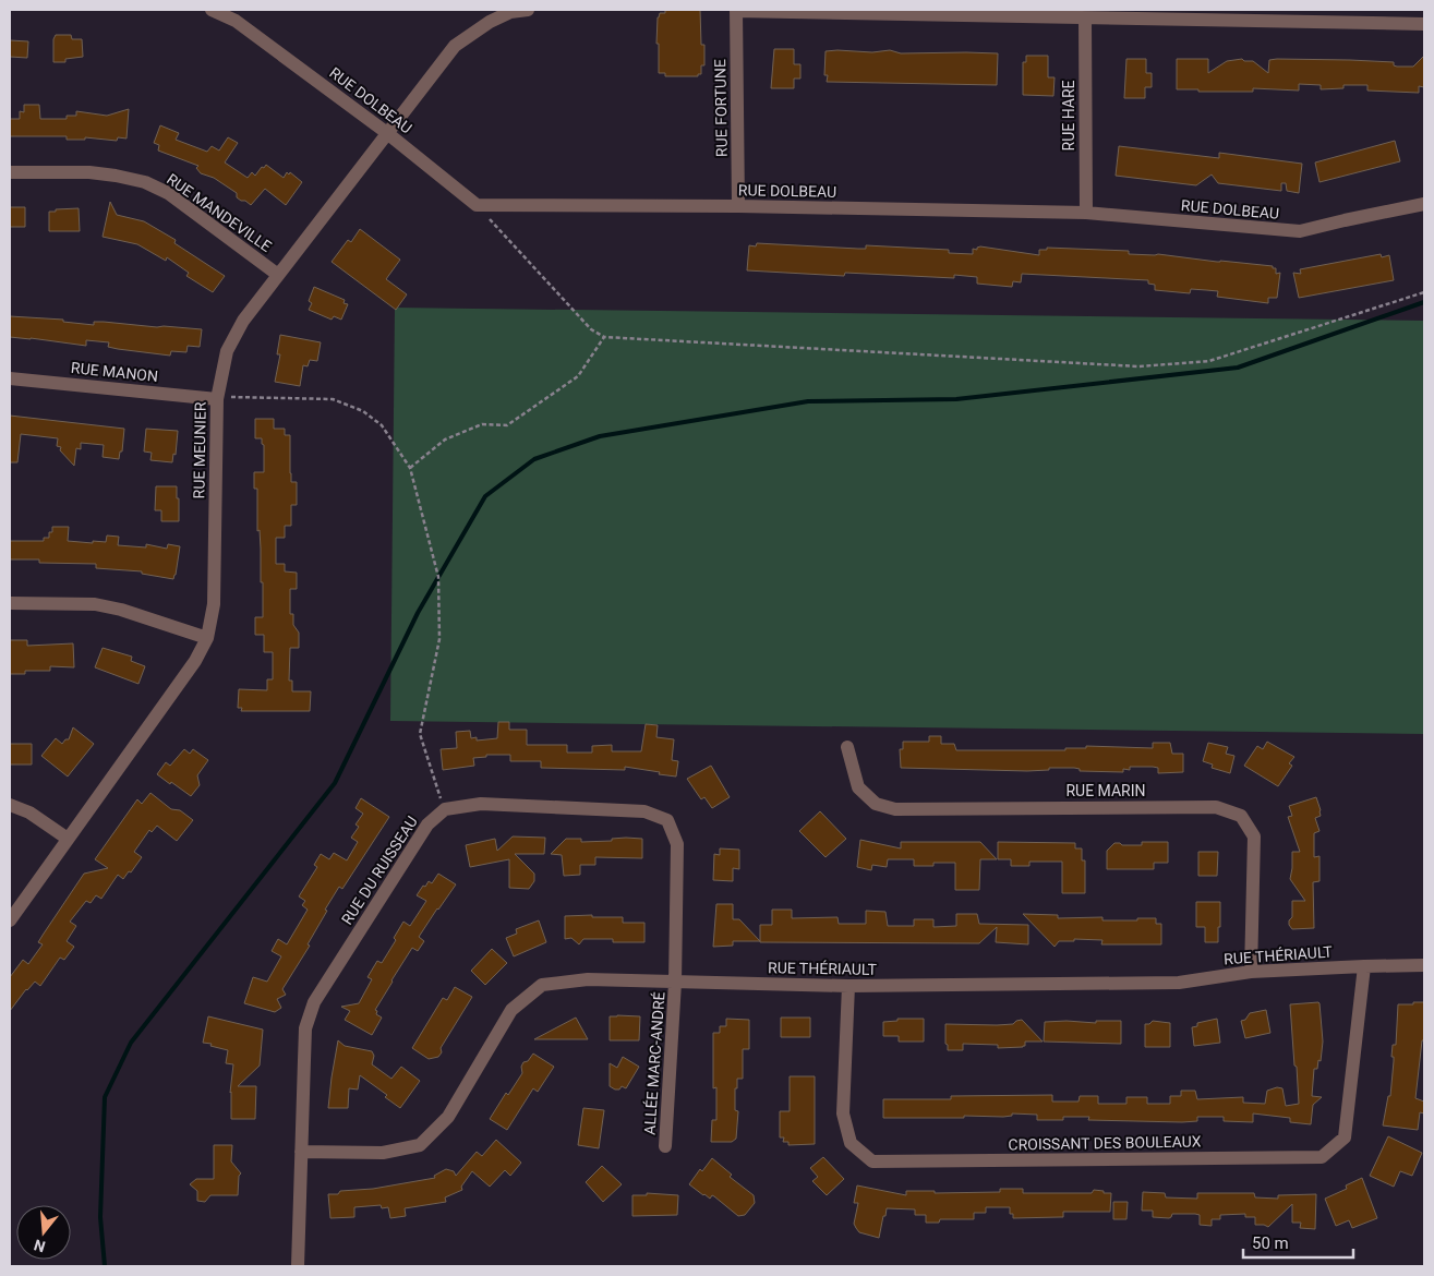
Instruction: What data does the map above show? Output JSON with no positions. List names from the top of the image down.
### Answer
{
  "streets": {
    "street": [
      "RUE DOLBEAU",
      "RUE FORTUNE",
      "RUE HARE",
      "RUE MANDEVILLE",
      "RUE MANON",
      "RUE MEUNIER",
      "RUE MARIN",
      "RUE DU RUISSEAU",
      "RUE THÉRIAULT",
      "ALLÉE MARC-ANDRÉ",
      "CROISSANT DES BOULEAUX"
    ]
  },
  "crossings": [
    ["RUE DOLBEAU", "RUE FORTUNE"],
    ["RUE DOLBEAU", "RUE HARE"],
    ["RUE DOLBEAU", "RUE MEUNIER"],
    ["RUE MANDEVILLE", "RUE MEUNIER"],
    ["RUE MANON", "RUE MEUNIER"],
    ["RUE MARIN", "RUE THÉRIAULT"],
    ["RUE DU RUISSEAU", "RUE THÉRIAULT"],
    ["RUE THÉRIAULT", "ALLÉE MARC-ANDRÉ"],
    ["RUE THÉRIAULT", "CROISSANT DES BOULEAUX"]
  ],
  "scale_bar": "50 m",
  "north": "bottom"
}
